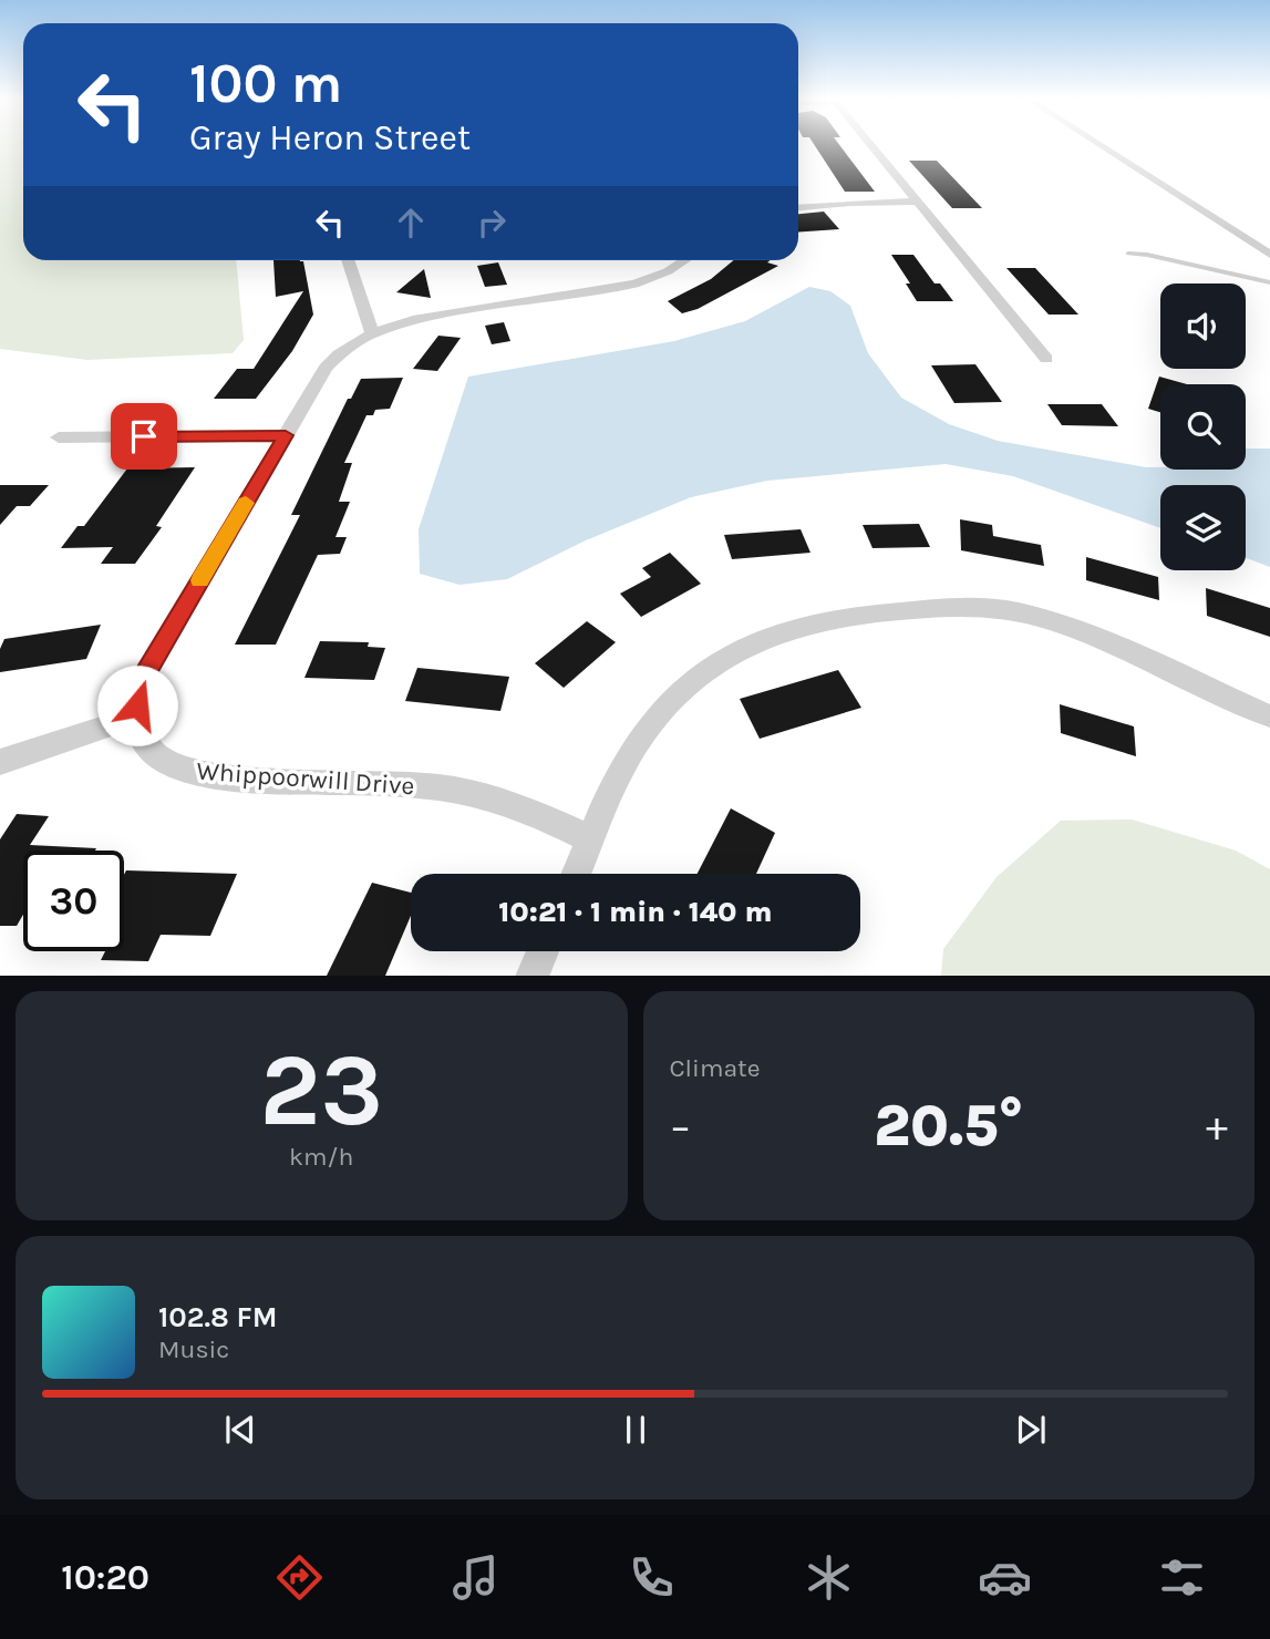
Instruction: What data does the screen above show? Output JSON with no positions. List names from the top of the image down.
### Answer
{
  "streets": {
    "street": ["Whippoorwill Drive"]
  },
  "page": {
    "turn": ["100 m", "Gray Heron Street"],
    "limit": "30",
    "trip": "10:21 · 1 min · 140 m",
    "tile": [
      ["23", "km/h"],
      "Climate"
    ],
    "heat": ["−", "20.5°", "+"],
    "song": ["102.8 FM", "Music"],
    "tabs": "10:20"
  }
}
